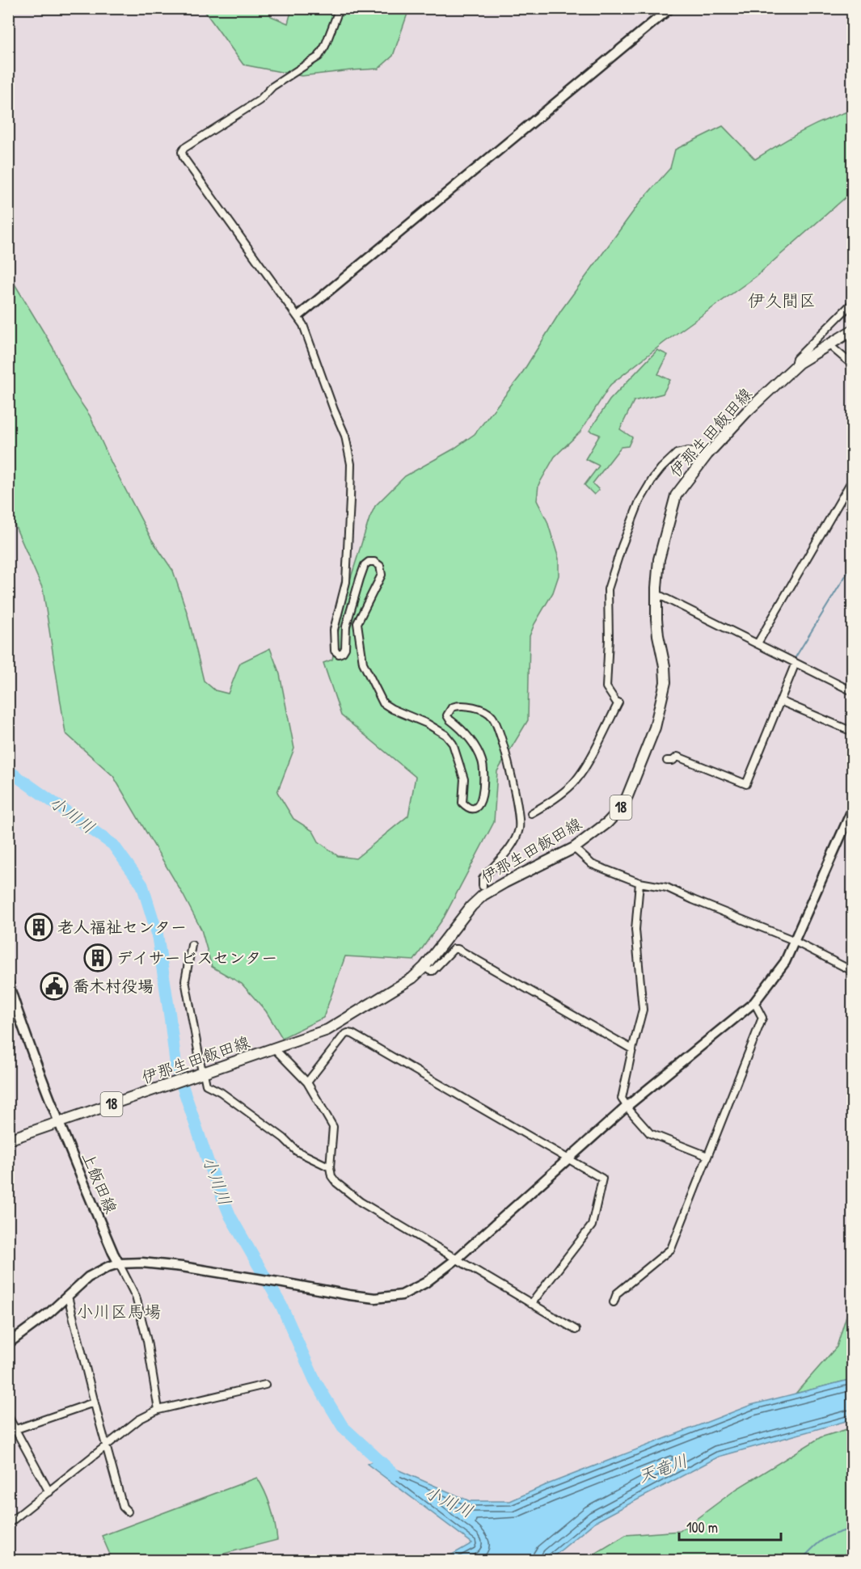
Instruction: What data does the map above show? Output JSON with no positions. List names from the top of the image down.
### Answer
{
  "streets": {
    "main road": ["伊那生田飯田線", "18"],
    "street": ["上飯田線"]
  },
  "crossings": [
    ["伊那生田飯田線", "上飯田線"]
  ],
  "districts": ["伊久間区", "小川区馬場"],
  "water": ["小川川", "天竜川"],
  "places": {
    "building": ["老人福祉センター", "デイサービスセンター"],
    "public building": ["喬木村役場"]
  },
  "scale_bar": "100 m"
}
